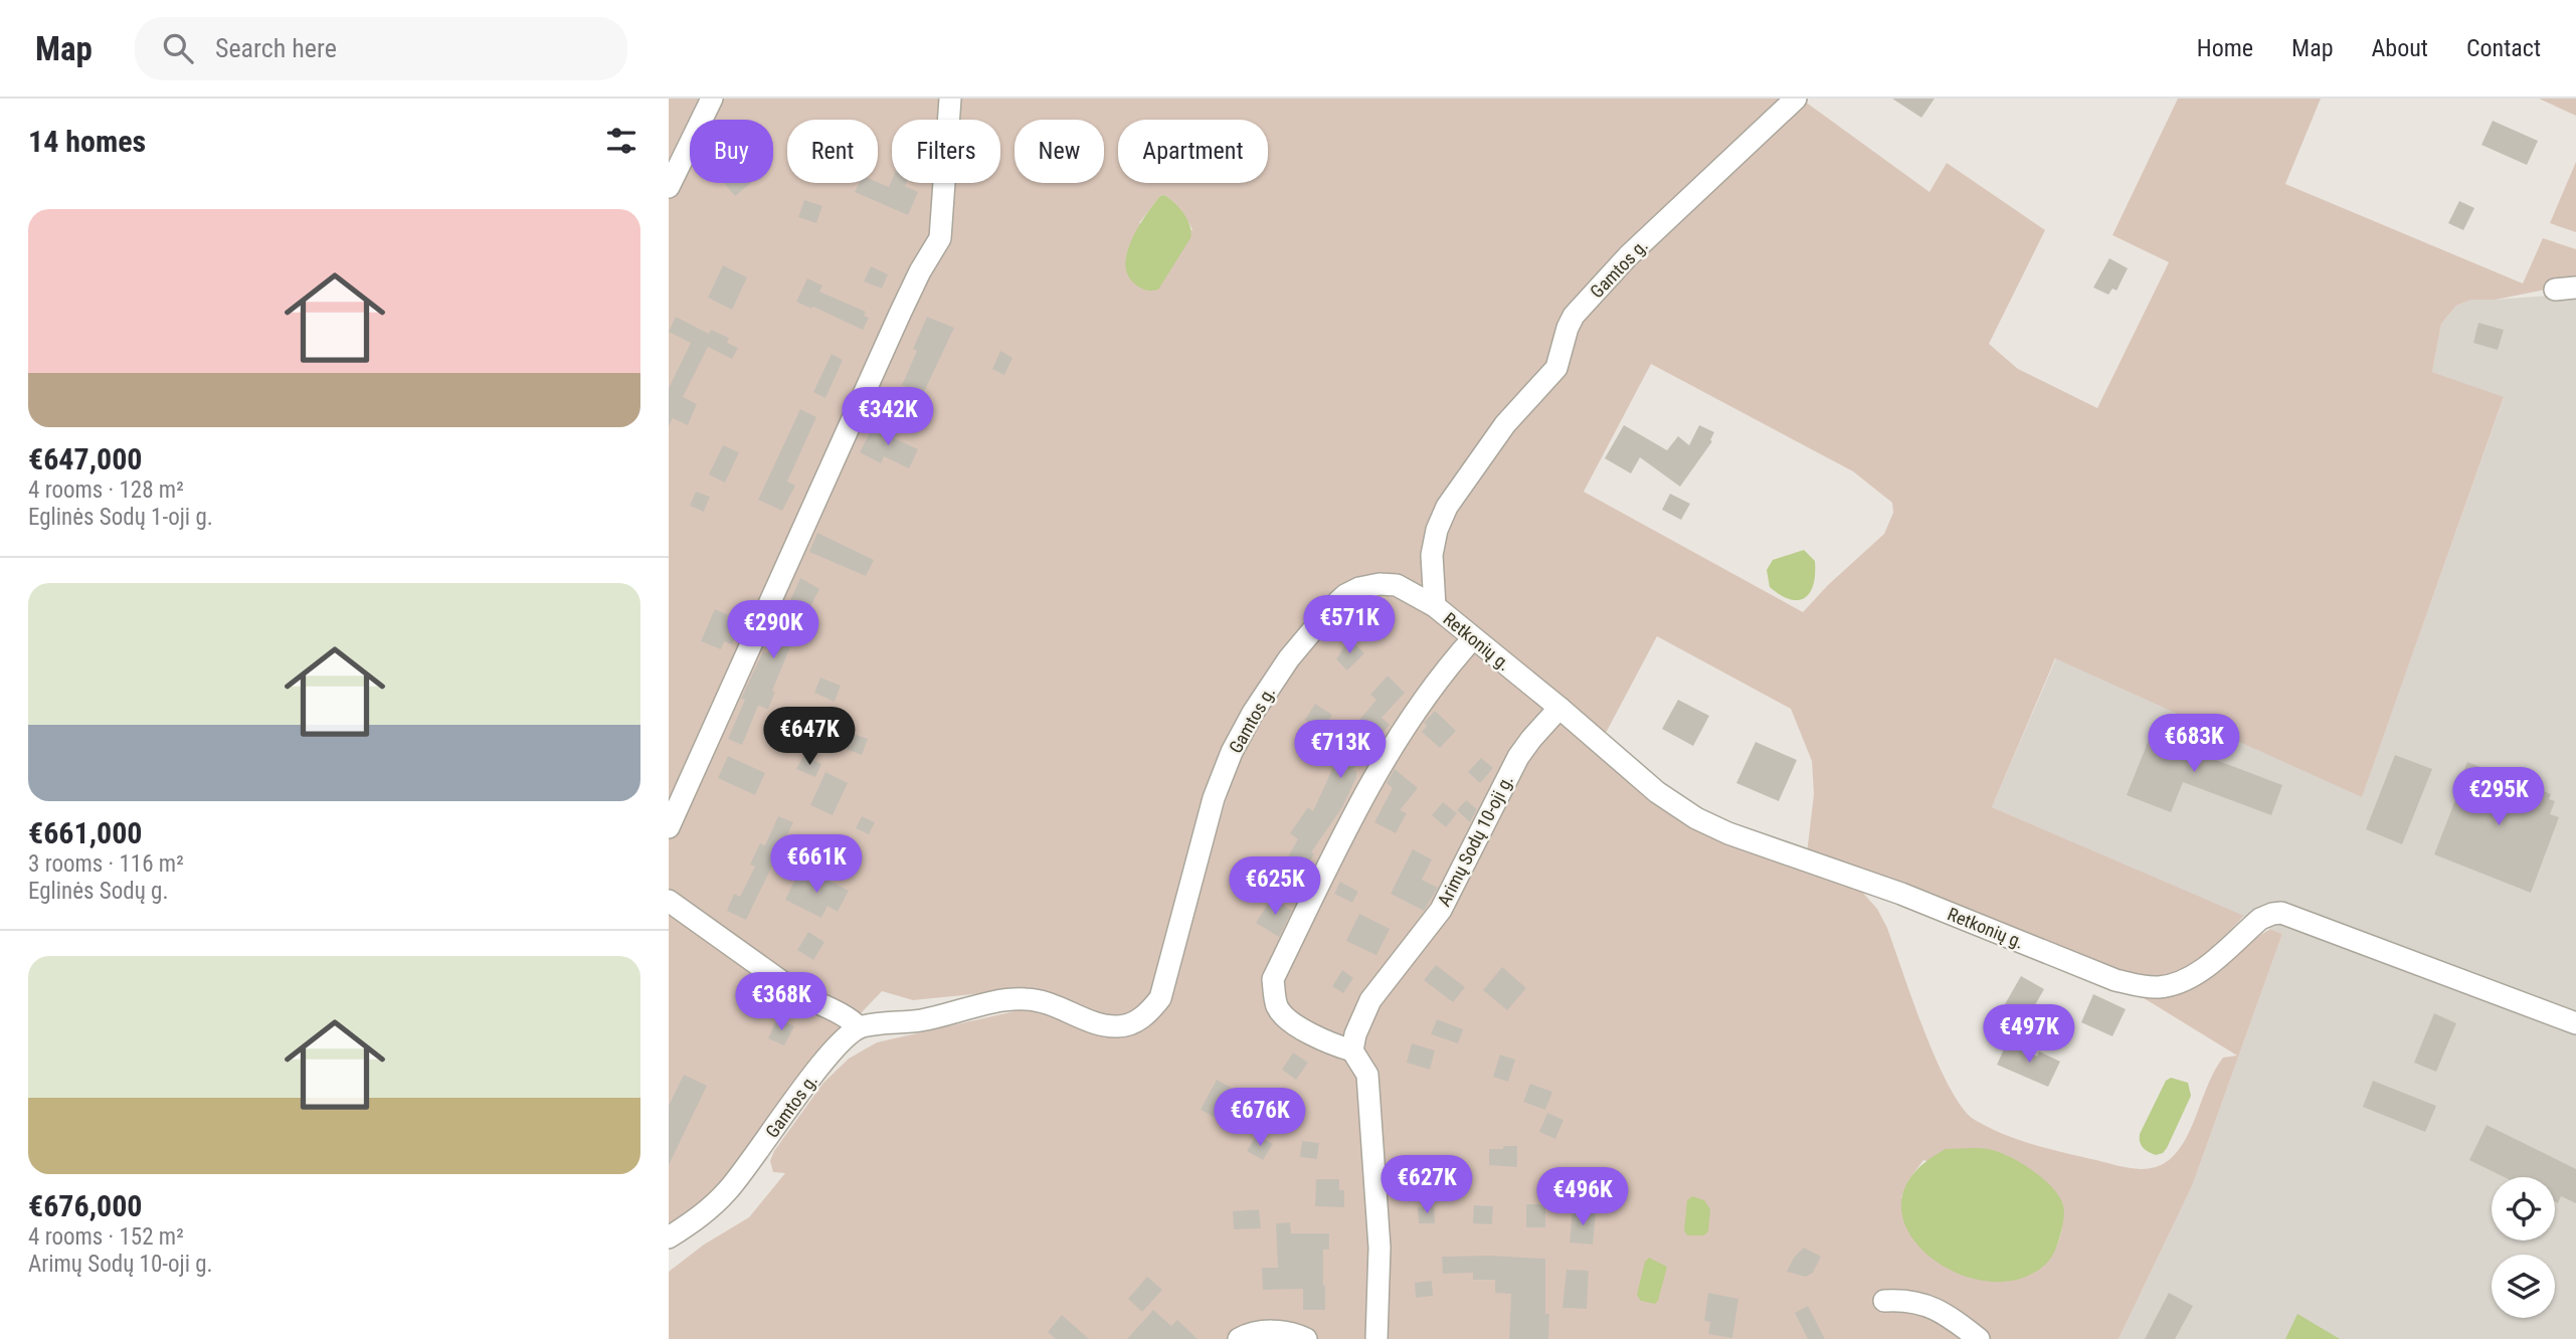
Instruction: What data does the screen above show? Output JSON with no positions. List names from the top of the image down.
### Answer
{
  "streets": {
    "street": ["Gamtos g.", "Retkonių g.", "Arimų Sodų 10-oji g."]
  },
  "crossings": [
    ["Gamtos g.", "Retkonių g."],
    ["Retkonių g.", "Arimų Sodų 10-oji g."]
  ],
  "page": {
    "header": "Map",
    "search": "Search here",
    "nav": [
      "Home",
      "Map",
      "About",
      "Contact"
    ],
    "heading": "14 homes",
    "chip": [
      "Buy",
      "Rent",
      "Filters",
      "New",
      "Apartment"
    ],
    "list": [
      {
        "name": "€647,000",
        "note": "4 rooms · 128 m² · Eglinės Sodų 1-oji g."
      },
      {
        "name": "€661,000",
        "note": "3 rooms · 116 m² · Eglinės Sodų g."
      },
      {
        "name": "€676,000",
        "note": "4 rooms · 152 m² · Arimų Sodų 10-oji g."
      }
    ],
    "price": [
      "€342K",
      "€571K",
      "€290K",
      "€647K",
      "€683K",
      "€713K",
      "€295K",
      "€661K",
      "€625K",
      "€368K",
      "€497K",
      "€676K",
      "€627K",
      "€496K"
    ]
  }
}
